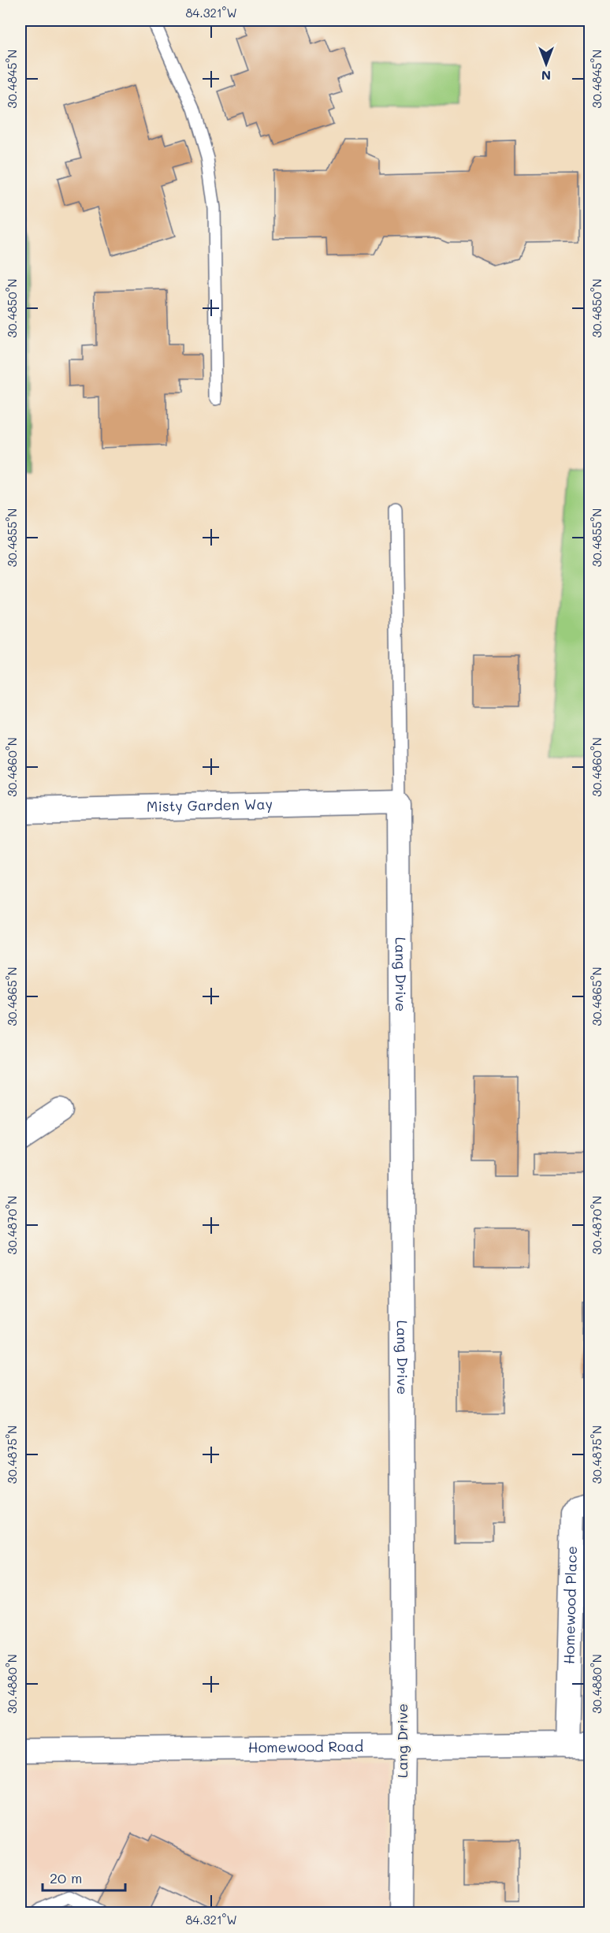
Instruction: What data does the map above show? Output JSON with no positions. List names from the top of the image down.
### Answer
{
  "streets": {
    "street": [
      "Misty Garden Way",
      "Lang Drive",
      "Homewood Place",
      "Homewood Road"
    ]
  },
  "crossings": [
    ["Misty Garden Way", "Lang Drive"],
    ["Lang Drive", "Homewood Road"],
    ["Homewood Place", "Homewood Road"]
  ],
  "scale_bar": "20 m",
  "north": "bottom",
  "coordinates": [
    "84.321°W",
    "30.4845°N",
    "30.4850°N",
    "30.4855°N",
    "30.4860°N",
    "30.4865°N",
    "30.4870°N",
    "30.4875°N",
    "30.4880°N"
  ]
}
